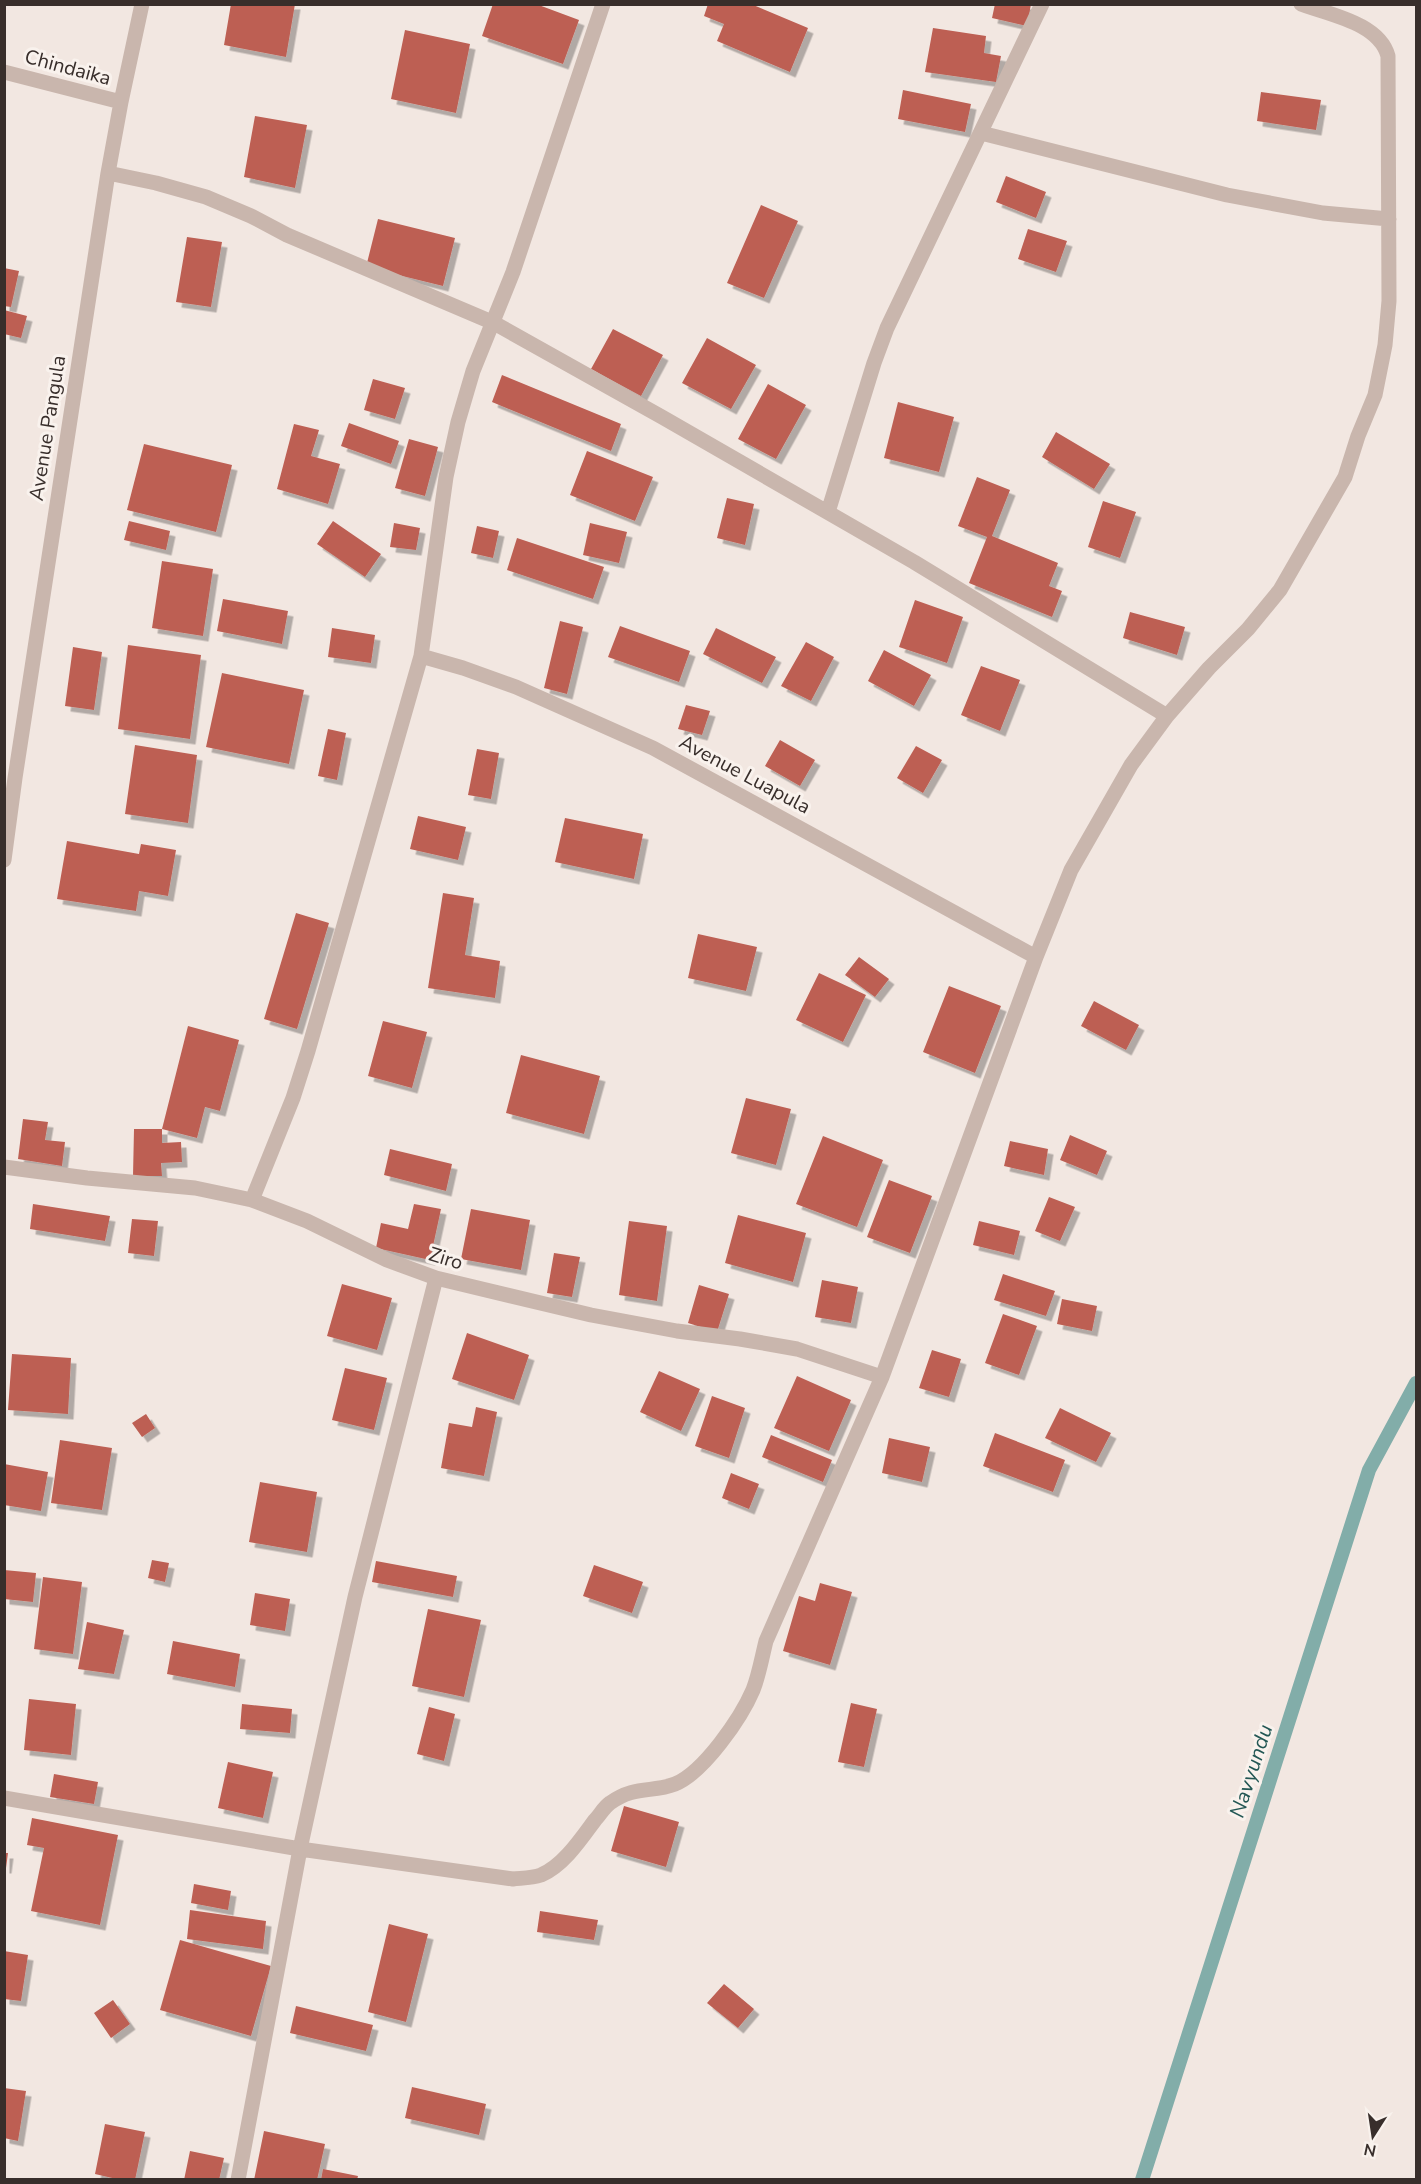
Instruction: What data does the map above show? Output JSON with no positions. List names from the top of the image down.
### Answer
{
  "streets": {
    "street": [
      "Chindaika",
      "Avenue Pangula",
      "Avenue Luapula",
      "Ziro"
    ]
  },
  "crossings": [
    ["Chindaika", "Avenue Pangula"]
  ],
  "water": ["Navyundu"],
  "north": "bottom"
}
